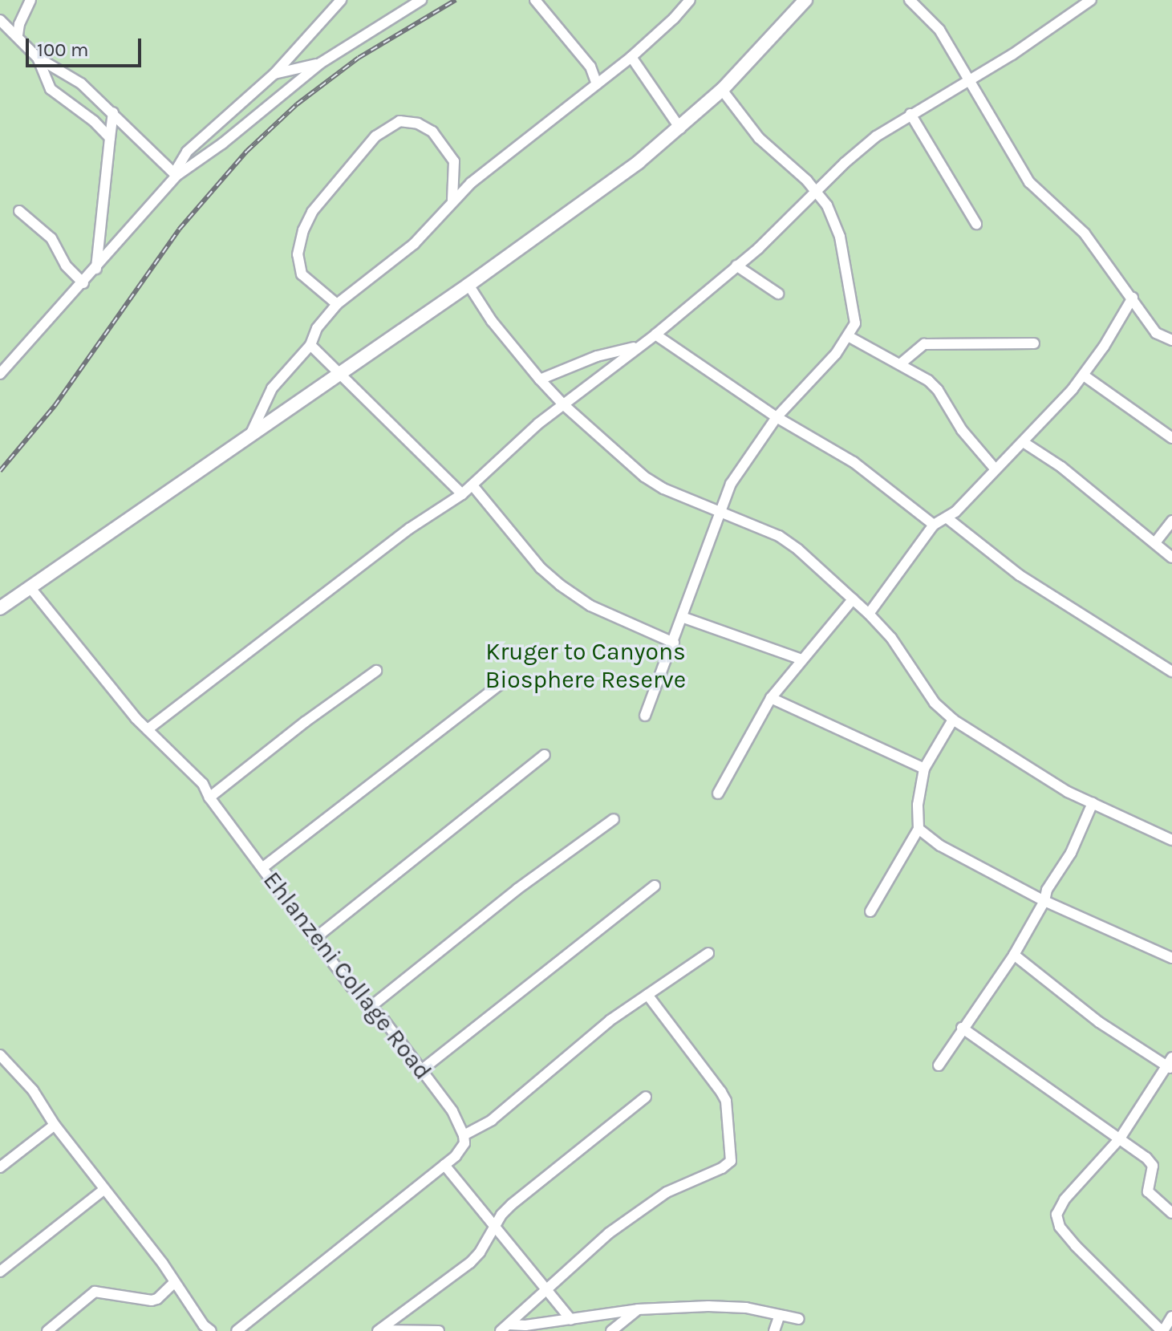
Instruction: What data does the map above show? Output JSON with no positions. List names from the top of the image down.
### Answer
{
  "streets": {
    "street": ["Ehlanzeni Collage Road"]
  },
  "parks": ["Kruger to Canyons Biosphere Reserve"],
  "scale_bar": "100 m"
}
